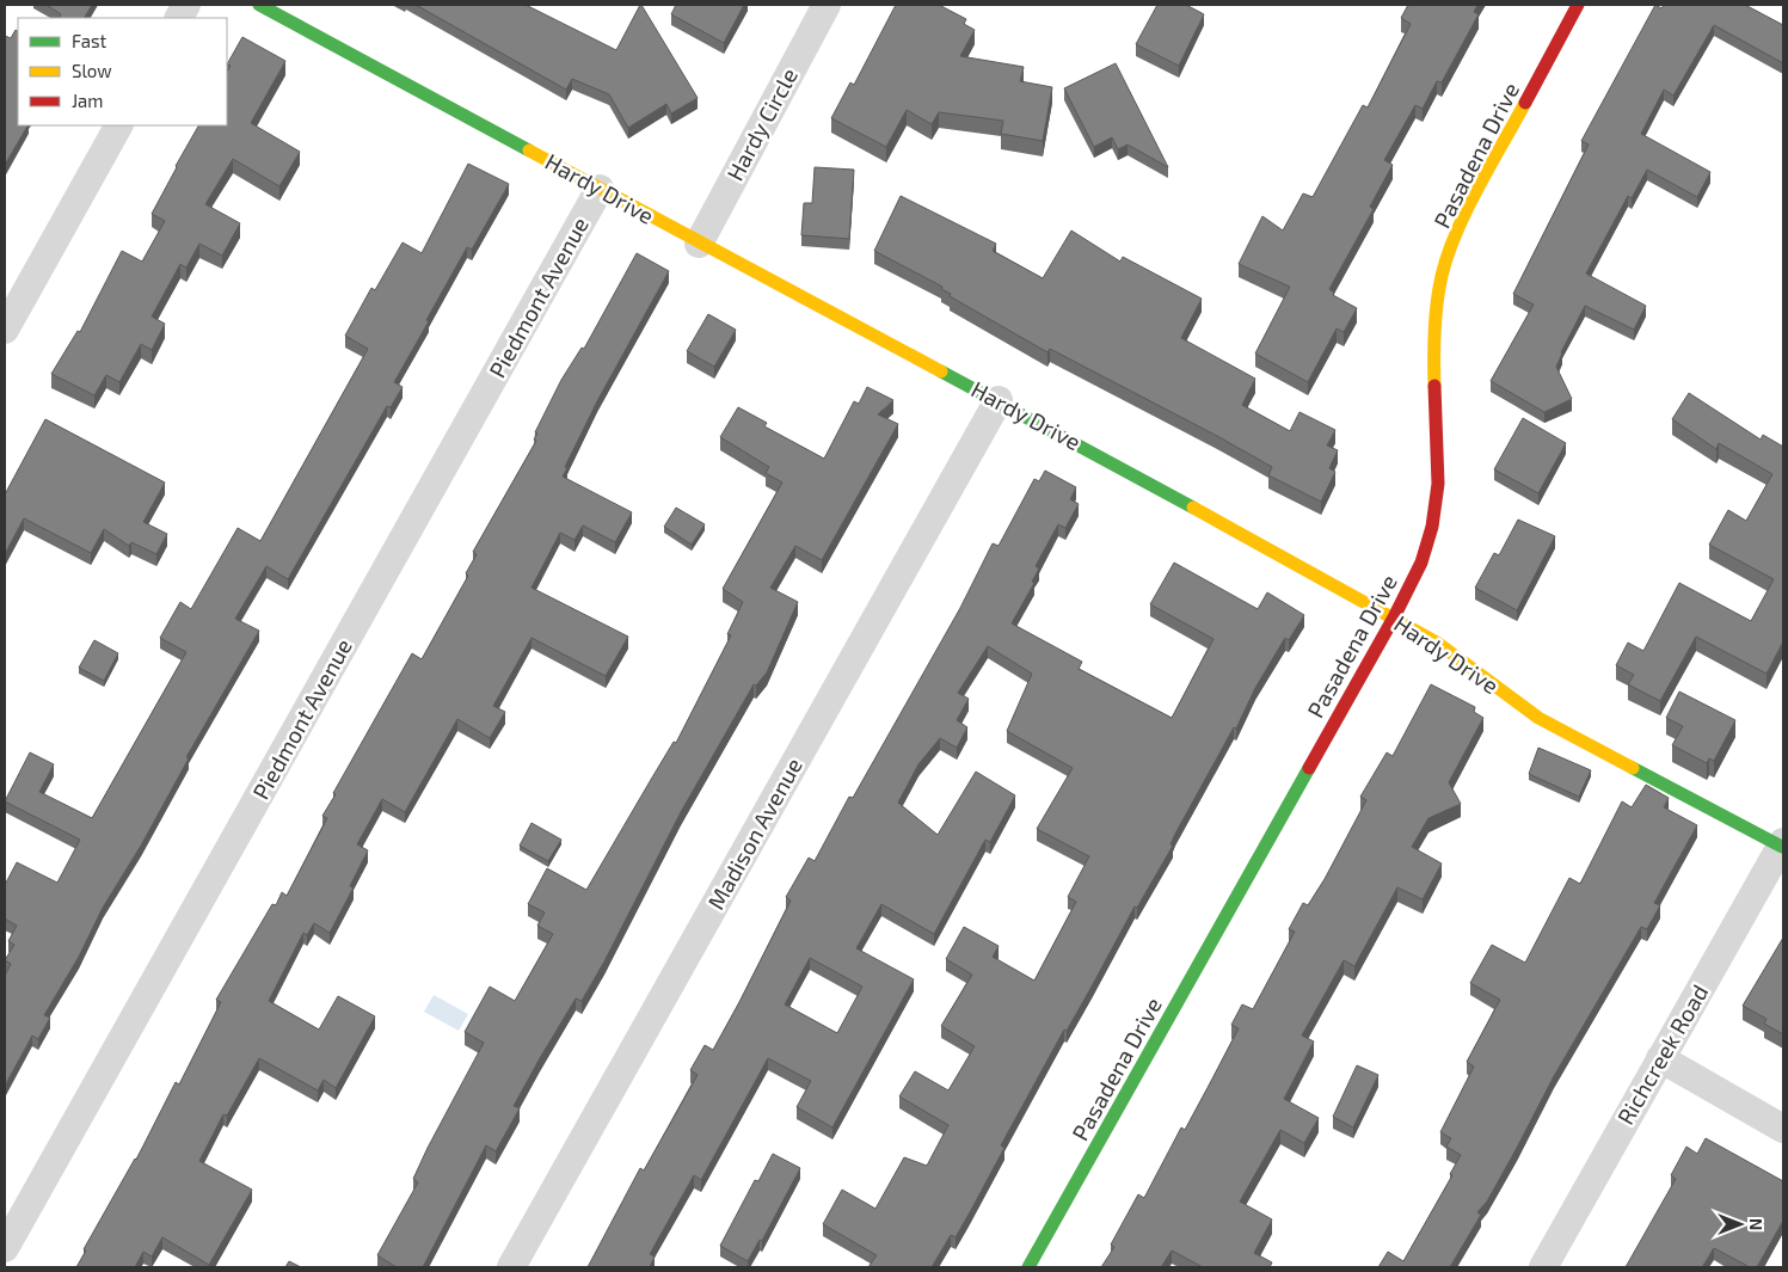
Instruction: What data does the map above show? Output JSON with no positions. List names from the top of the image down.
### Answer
{
  "streets": {
    "street": [
      "Hardy Circle",
      "Pasadena Drive",
      "Hardy Drive",
      "Piedmont Avenue",
      "Madison Avenue",
      "Richcreek Road"
    ]
  },
  "crossings": [
    ["Hardy Circle", "Hardy Drive"],
    ["Pasadena Drive", "Hardy Drive"],
    ["Hardy Drive", "Piedmont Avenue"],
    ["Hardy Drive", "Madison Avenue"],
    ["Hardy Drive", "Richcreek Road"]
  ],
  "legend": ["Fast", "Slow", "Jam"],
  "north": "right"
}
